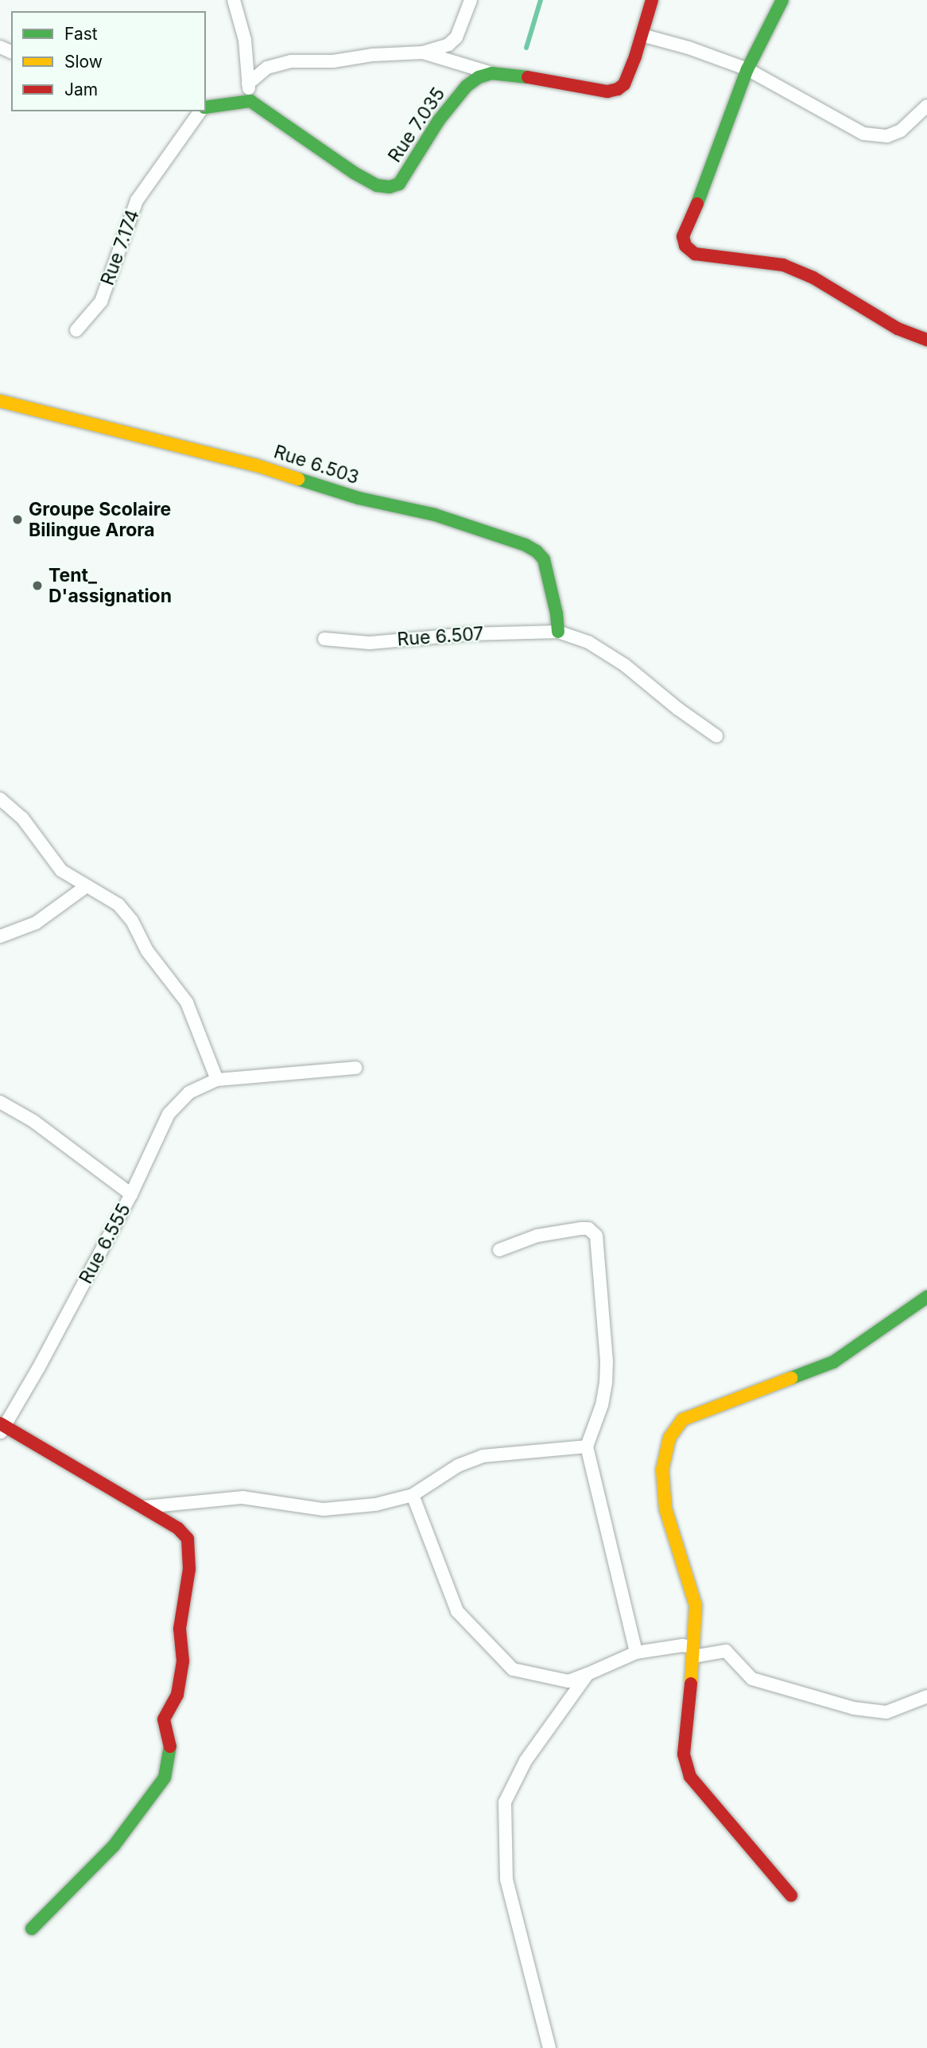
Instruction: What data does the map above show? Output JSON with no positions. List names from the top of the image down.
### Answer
{
  "streets": {
    "street": [
      "Rue 7.035",
      "Rue 7.174",
      "Rue 6.503",
      "Rue 6.507",
      "Rue 6.555"
    ]
  },
  "crossings": [
    ["Rue 6.503", "Rue 6.507"]
  ],
  "places": ["Groupe Scolaire Bilingue Arora", "Tent_ D'assignation"],
  "legend": ["Fast", "Slow", "Jam"]
}
